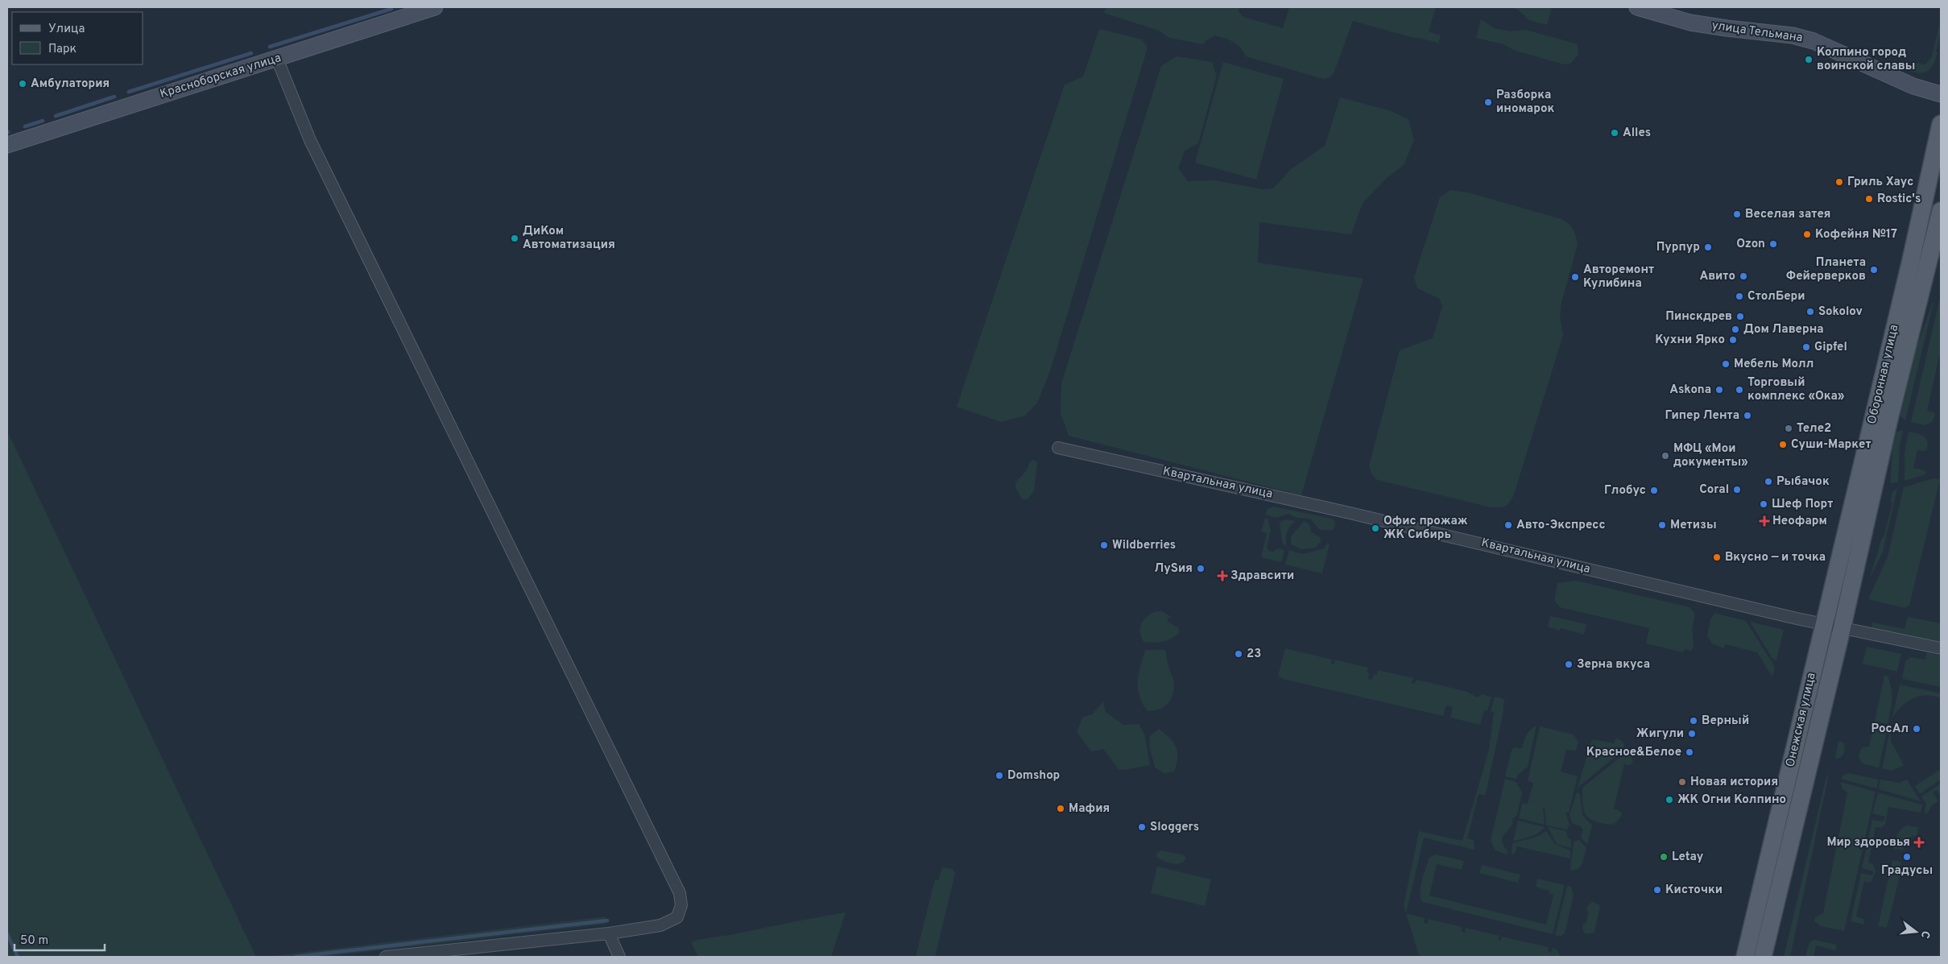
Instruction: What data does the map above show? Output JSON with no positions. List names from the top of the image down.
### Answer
{
  "streets": {
    "main road": ["Оборонная улица", "Онежская улица"],
    "street": ["улица Тельмана", "Красноборская улица", "Квартальная улица"]
  },
  "crossings": [
    ["Оборонная улица", "Квартальная улица"],
    ["Оборонная улица", "Онежская улица"],
    ["Квартальная улица", "Онежская улица"]
  ],
  "places": {
    "other": [
      "Колпино город воинской славы",
      "Амбулатория",
      "Разборка иномарок",
      "Alles",
      "Гриль Хаус",
      "Rostic's",
      "Веселая затея",
      "Кофейня №17",
      "ДиКом Автоматизация",
      "Ozon",
      "Пурпур",
      "Планета Фейерверков",
      "Авито",
      "Авторемонт Кулибина",
      "СтолБери",
      "Sokolov",
      "Пинскдрев",
      "Дом Лаверна",
      "Кухни Ярко",
      "Gipfel",
      "Мебель Молл",
      "Askona",
      "Торговый комплекс «Ока»",
      "Гипер Лента",
      "Теле2",
      "Суши-Маркет",
      "МФЦ «Мои документы»",
      "Рыбачок",
      "Coral",
      "Глобус",
      "Шеф Порт",
      "Авто-Экспресс",
      "Метизы",
      "Офис прожаж ЖК Сибирь",
      "Wildberries",
      "Вкусно — и точка",
      "ЛуSия",
      "23",
      "Зерна вкуса",
      "Верный",
      "РосАл",
      "Жигули",
      "Красное&Белое",
      "Domshop",
      "Новая история",
      "ЖК Огни Колпино",
      "Мафия",
      "Sloggers",
      "Letay",
      "Градусы",
      "Кисточки"
    ],
    "health": ["Неофарм", "Здравсити", "Мир здоровья"]
  },
  "legend": ["Улица", "Парк"],
  "scale_bar": "50 m",
  "north": "right"
}
